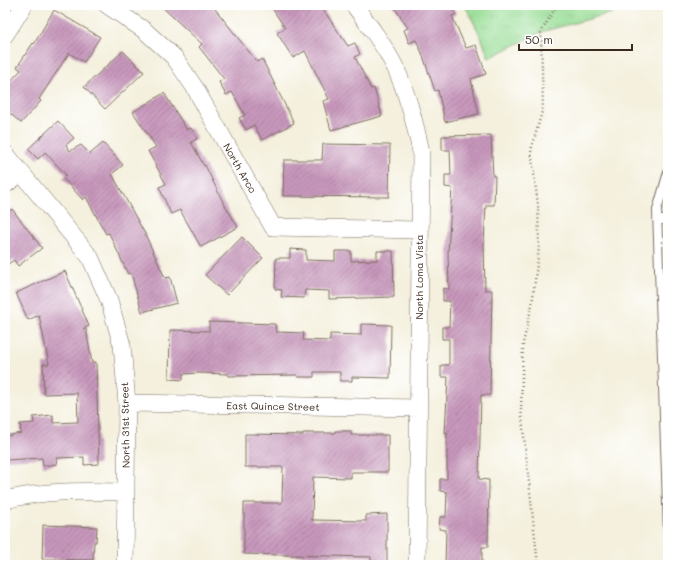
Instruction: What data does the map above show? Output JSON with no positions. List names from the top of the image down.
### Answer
{
  "streets": {
    "street": [
      "North Arco",
      "North Loma Vista",
      "East Quince Street",
      "North 31st Street"
    ]
  },
  "crossings": [
    ["North Arco", "North Loma Vista"],
    ["North Loma Vista", "East Quince Street"],
    ["East Quince Street", "North 31st Street"]
  ],
  "scale_bar": "50 m"
}
